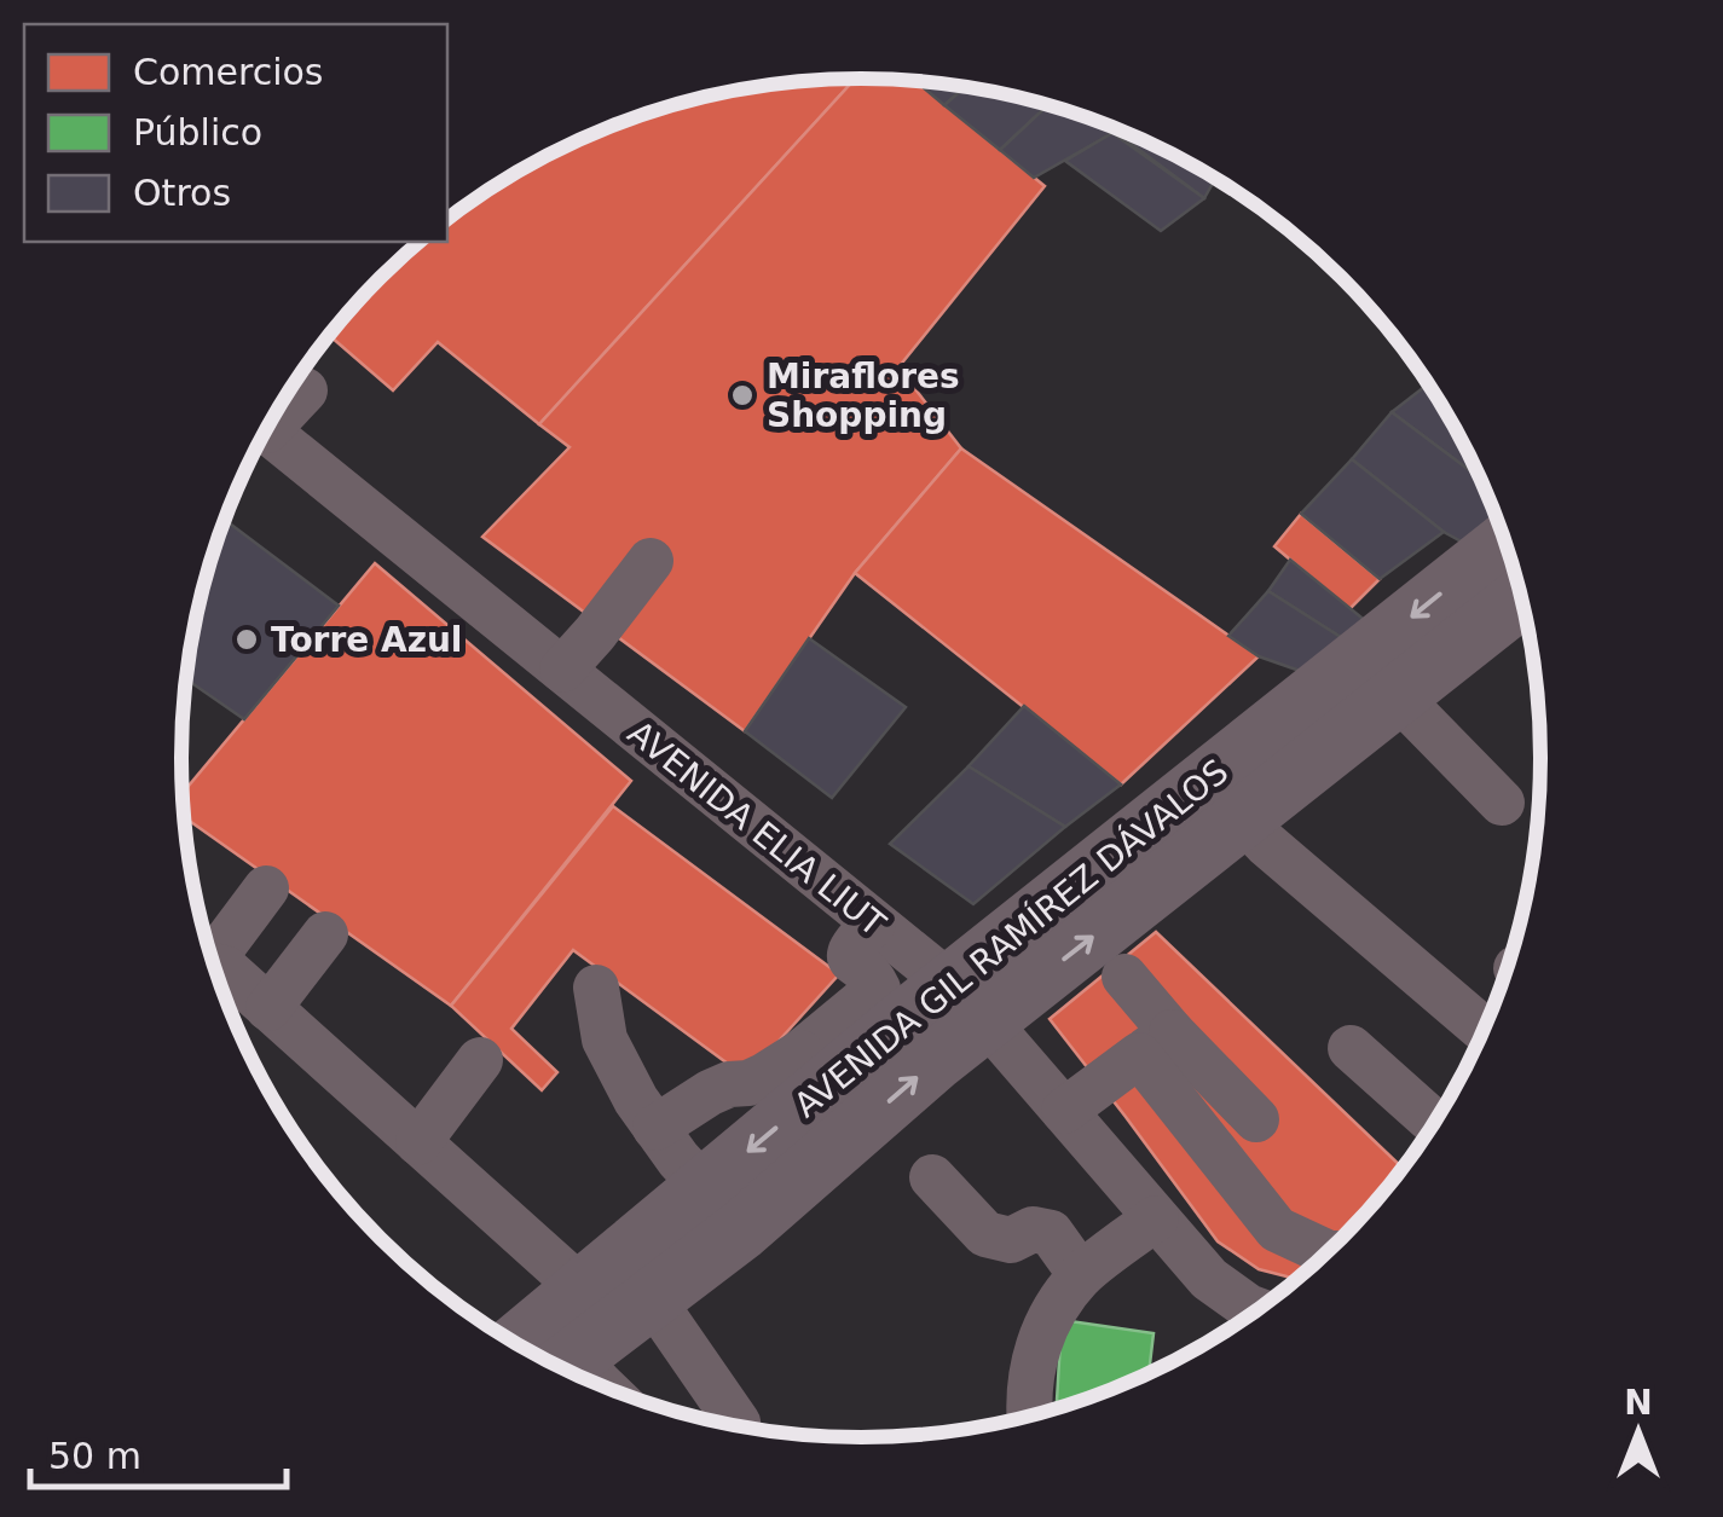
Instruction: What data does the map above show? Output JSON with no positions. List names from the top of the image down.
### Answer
{
  "streets": {
    "main road": ["AVENIDA GIL RAMÍREZ DÁVALOS"],
    "street": ["AVENIDA ELIA LIUT"]
  },
  "crossings": [
    ["AVENIDA ELIA LIUT", "AVENIDA GIL RAMÍREZ DÁVALOS"]
  ],
  "places": ["Miraflores Shopping", "Torre Azul"],
  "legend": ["Comercios", "Público", "Otros"],
  "scale_bar": "50 m",
  "north": "top"
}
